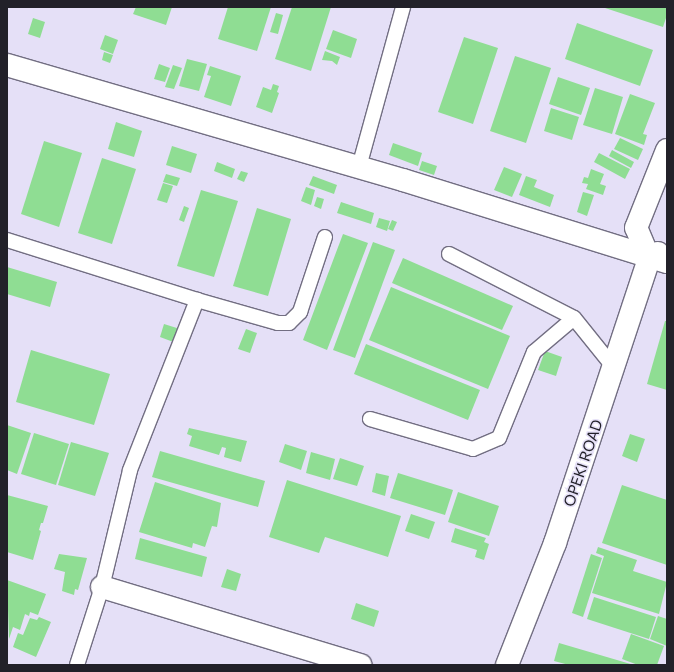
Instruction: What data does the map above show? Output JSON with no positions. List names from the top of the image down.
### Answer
{
  "streets": {
    "street": ["OPEKI ROAD"]
  }
}
